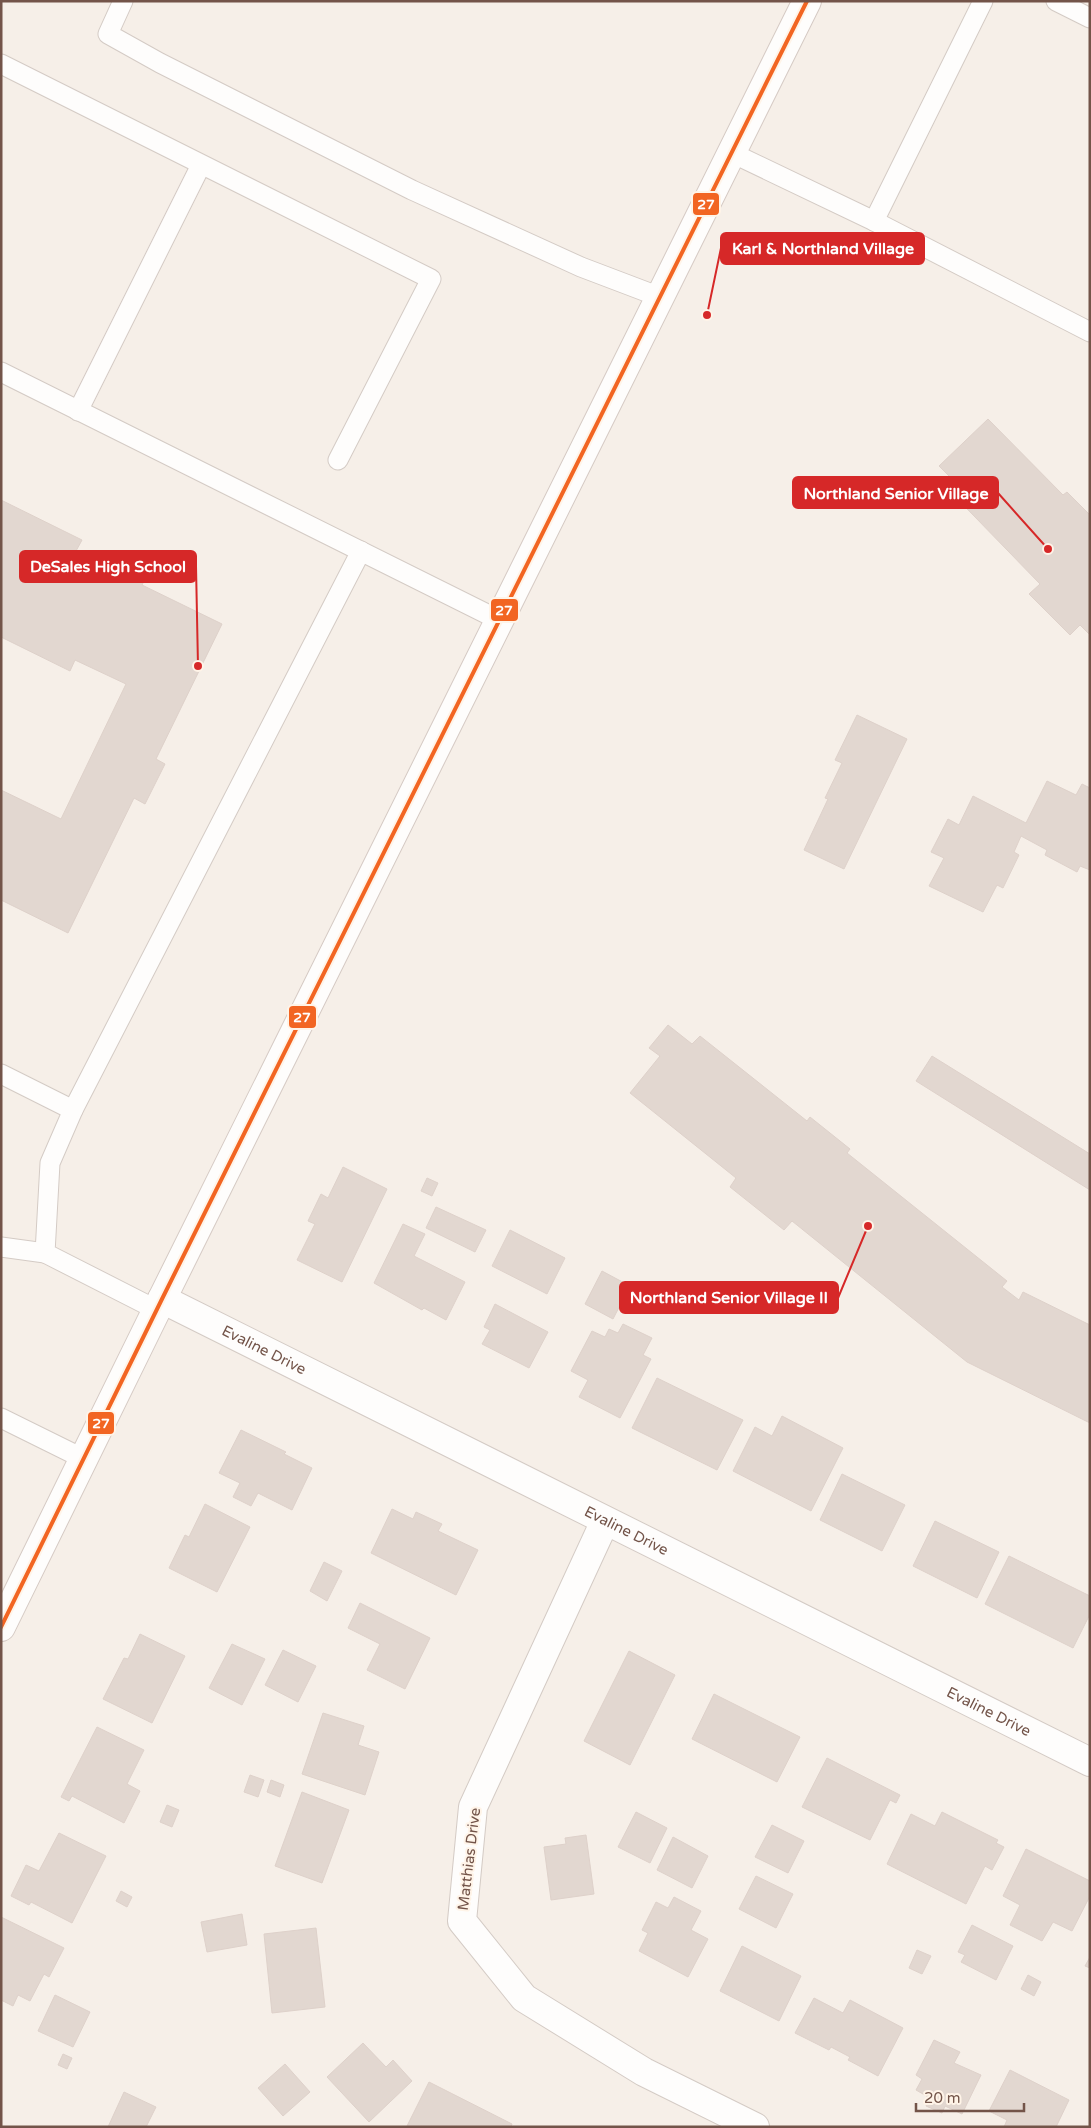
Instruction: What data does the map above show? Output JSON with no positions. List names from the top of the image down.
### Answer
{
  "streets": {
    "street": ["Evaline Drive", "Matthias Drive"]
  },
  "crossings": [
    ["Evaline Drive", "Matthias Drive"]
  ],
  "places": [
    "Karl & Northland Village",
    "Northland Senior Village",
    "DeSales High School",
    "Northland Senior Village II"
  ],
  "lines": ["transit line 27"],
  "scale_bar": "20 m"
}
